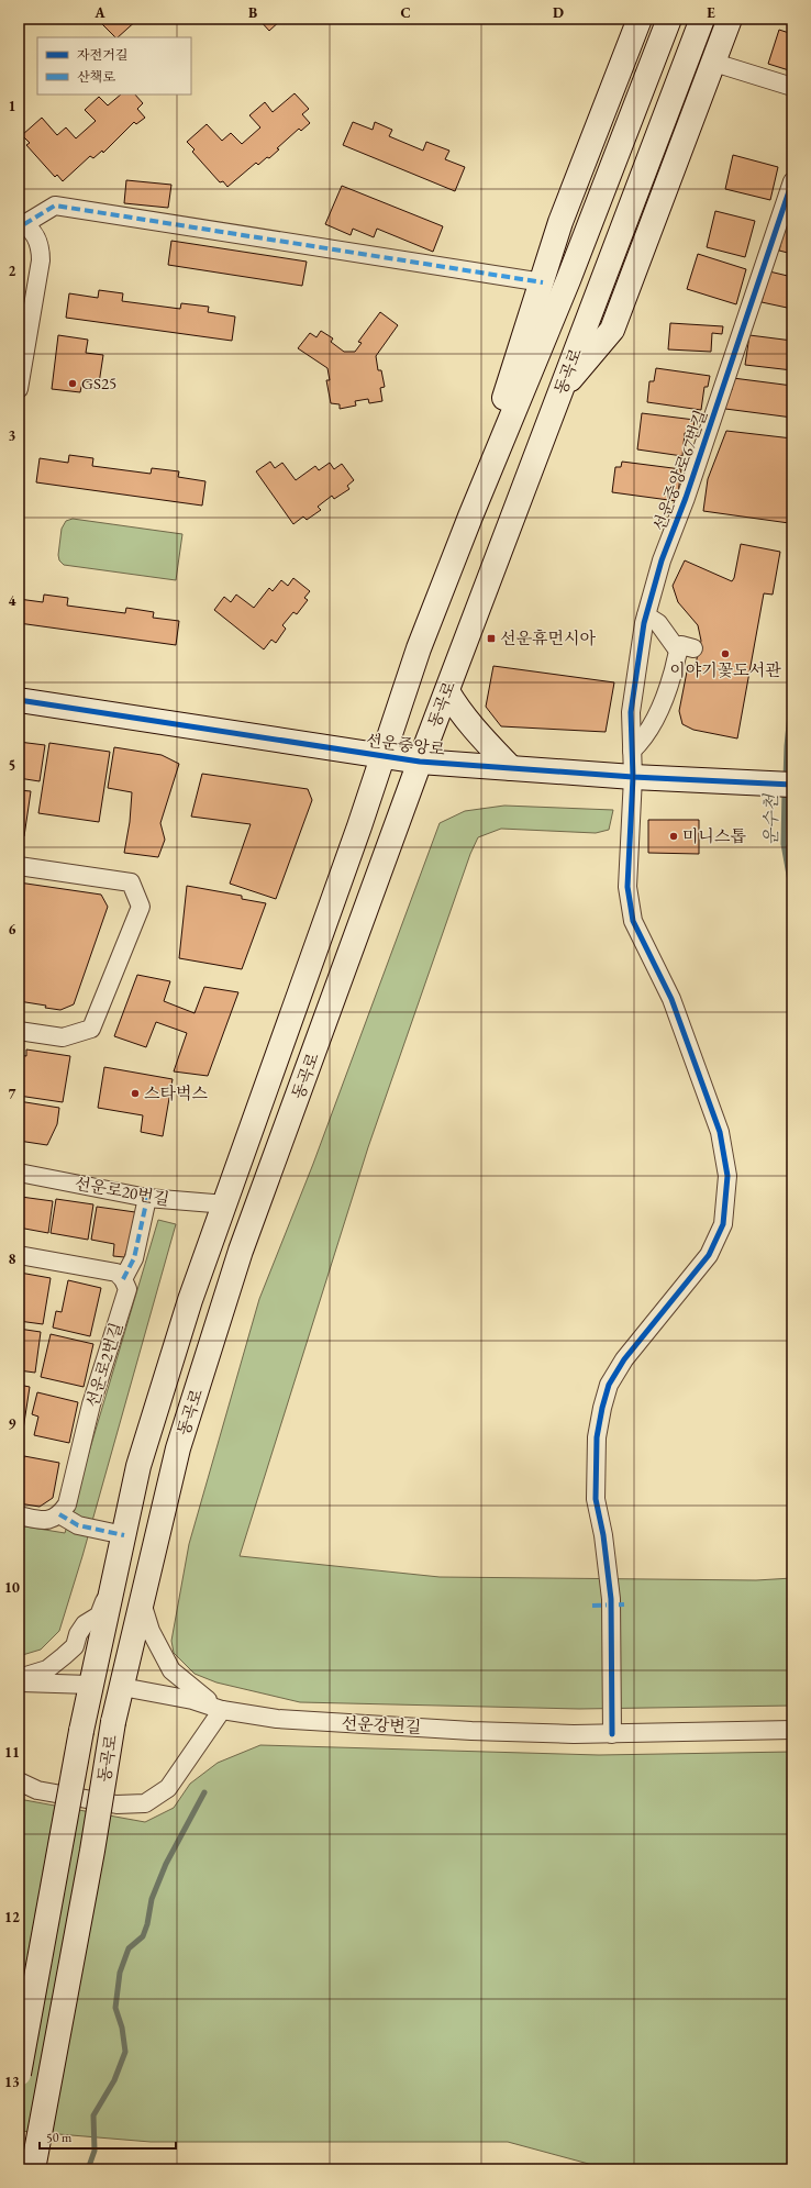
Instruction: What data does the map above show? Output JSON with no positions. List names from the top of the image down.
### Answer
{
  "streets": {
    "main road": ["동곡로", "선운중앙로"],
    "street": [
      "선운중앙로67번길",
      "선운로20번길",
      "선운로2번길",
      "선운강변길"
    ]
  },
  "crossings": [
    ["동곡로", "선운중앙로"],
    ["동곡로", "선운로20번길"],
    ["동곡로", "선운강변길"],
    ["선운중앙로67번길", "선운중앙로"],
    ["선운중앙로67번길", "선운강변길"]
  ],
  "water": ["운수천"],
  "places": {
    "other": [
      "GS25",
      "이야기꽃도서관",
      "미니스톱",
      "스타벅스"
    ],
    "transit": ["선운휴먼시아"]
  },
  "legend": ["자전거길", "산책로"],
  "scale_bar": "50 m",
  "grid": {
    "columns": [
      "A",
      "B",
      "C",
      "D",
      "E"
    ],
    "rows": [
      "1",
      "2",
      "3",
      "4",
      "5",
      "6",
      "7",
      "8",
      "9",
      "10",
      "11",
      "12",
      "13"
    ]
  }
}
